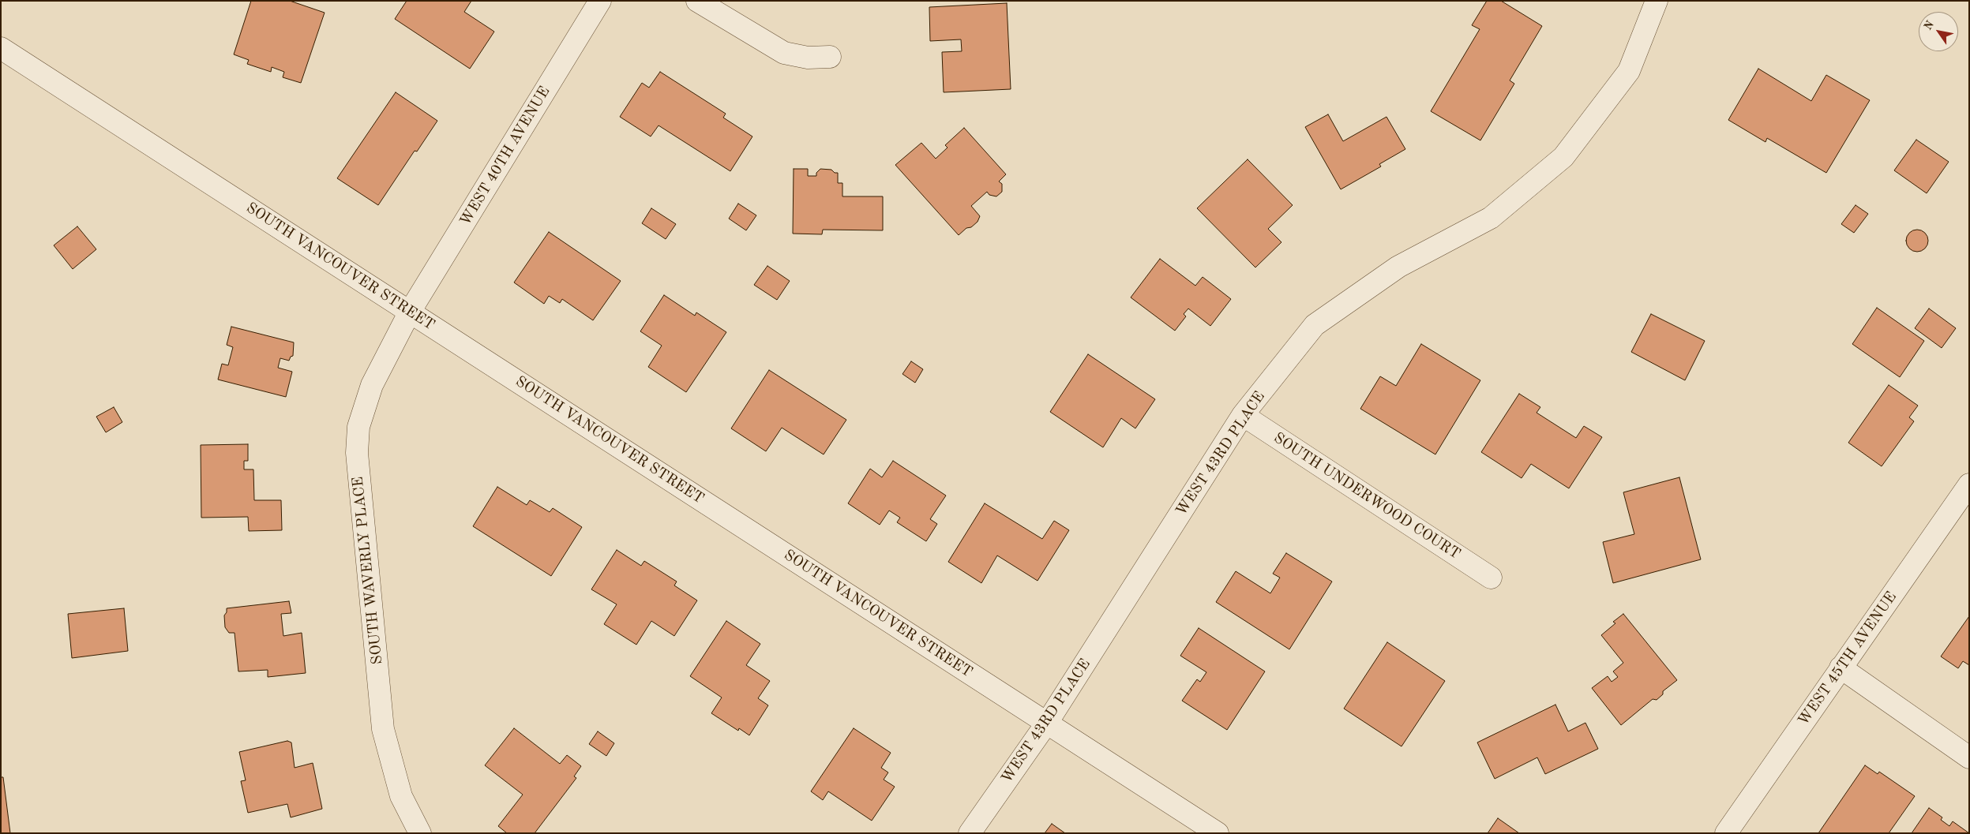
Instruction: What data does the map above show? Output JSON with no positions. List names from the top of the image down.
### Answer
{
  "streets": {
    "street": [
      "WEST 40TH AVENUE",
      "SOUTH VANCOUVER STREET",
      "WEST 43RD PLACE",
      "SOUTH UNDERWOOD COURT",
      "SOUTH WAVERLY PLACE",
      "WEST 45TH AVENUE"
    ]
  },
  "crossings": [
    ["WEST 40TH AVENUE", "SOUTH VANCOUVER STREET"],
    ["WEST 40TH AVENUE", "SOUTH WAVERLY PLACE"],
    ["SOUTH VANCOUVER STREET", "WEST 43RD PLACE"],
    ["SOUTH VANCOUVER STREET", "SOUTH WAVERLY PLACE"],
    ["WEST 43RD PLACE", "SOUTH UNDERWOOD COURT"]
  ],
  "north": "top left"
}
